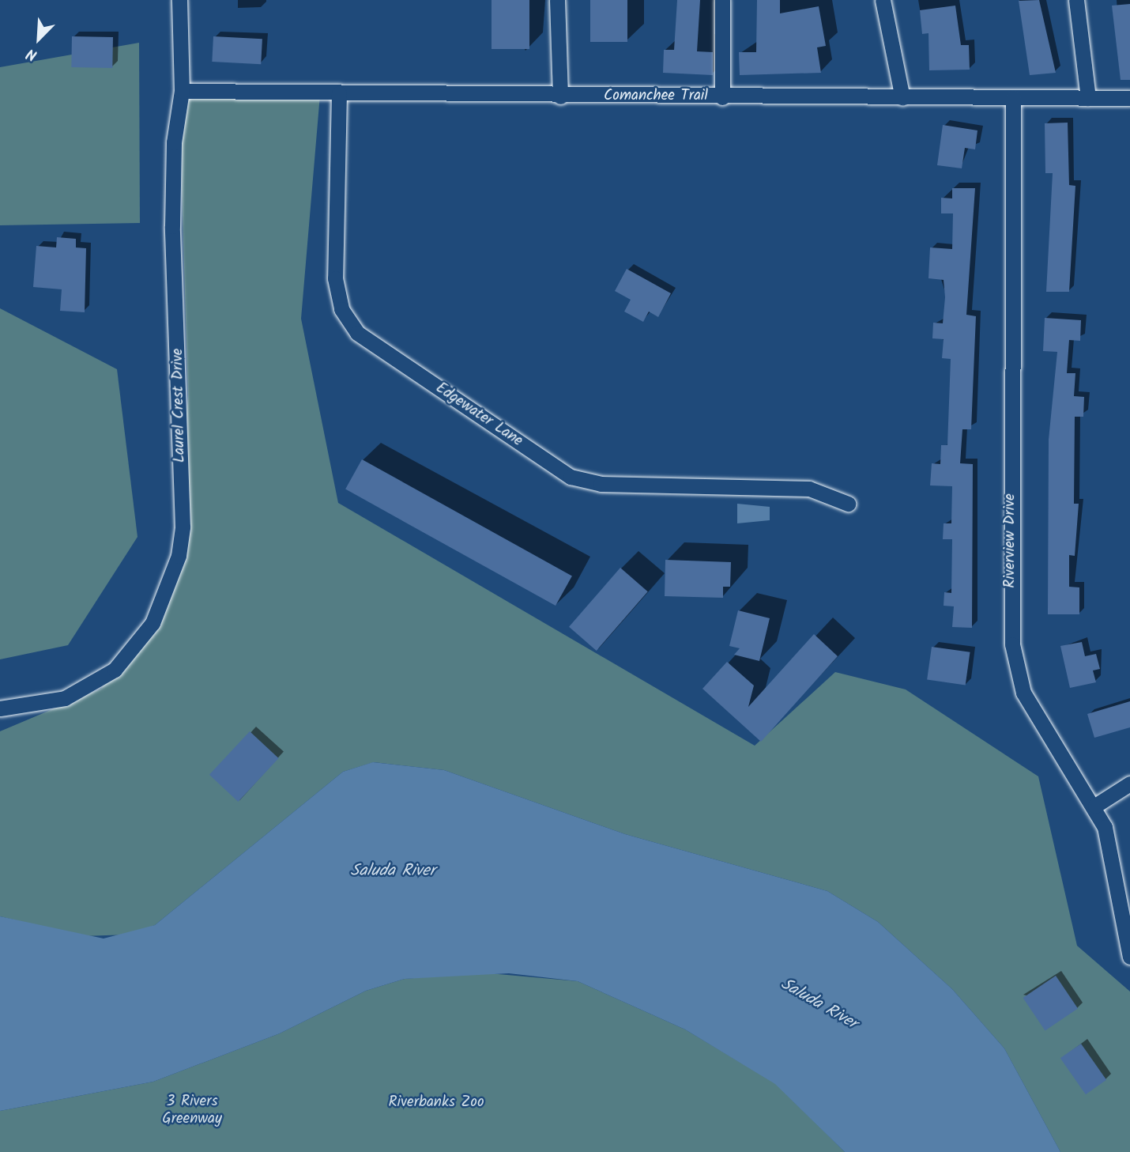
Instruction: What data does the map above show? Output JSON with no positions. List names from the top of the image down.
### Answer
{
  "streets": {
    "street": [
      "Comanchee Trail",
      "Laurel Crest Drive",
      "Edgewater Lane",
      "Riverview Drive"
    ]
  },
  "crossings": [
    ["Comanchee Trail", "Laurel Crest Drive"],
    ["Comanchee Trail", "Edgewater Lane"],
    ["Comanchee Trail", "Riverview Drive"]
  ],
  "water": ["Saluda River"],
  "parks": ["3 Rivers Greenway", "Riverbanks Zoo"],
  "north": "bottom left"
}
